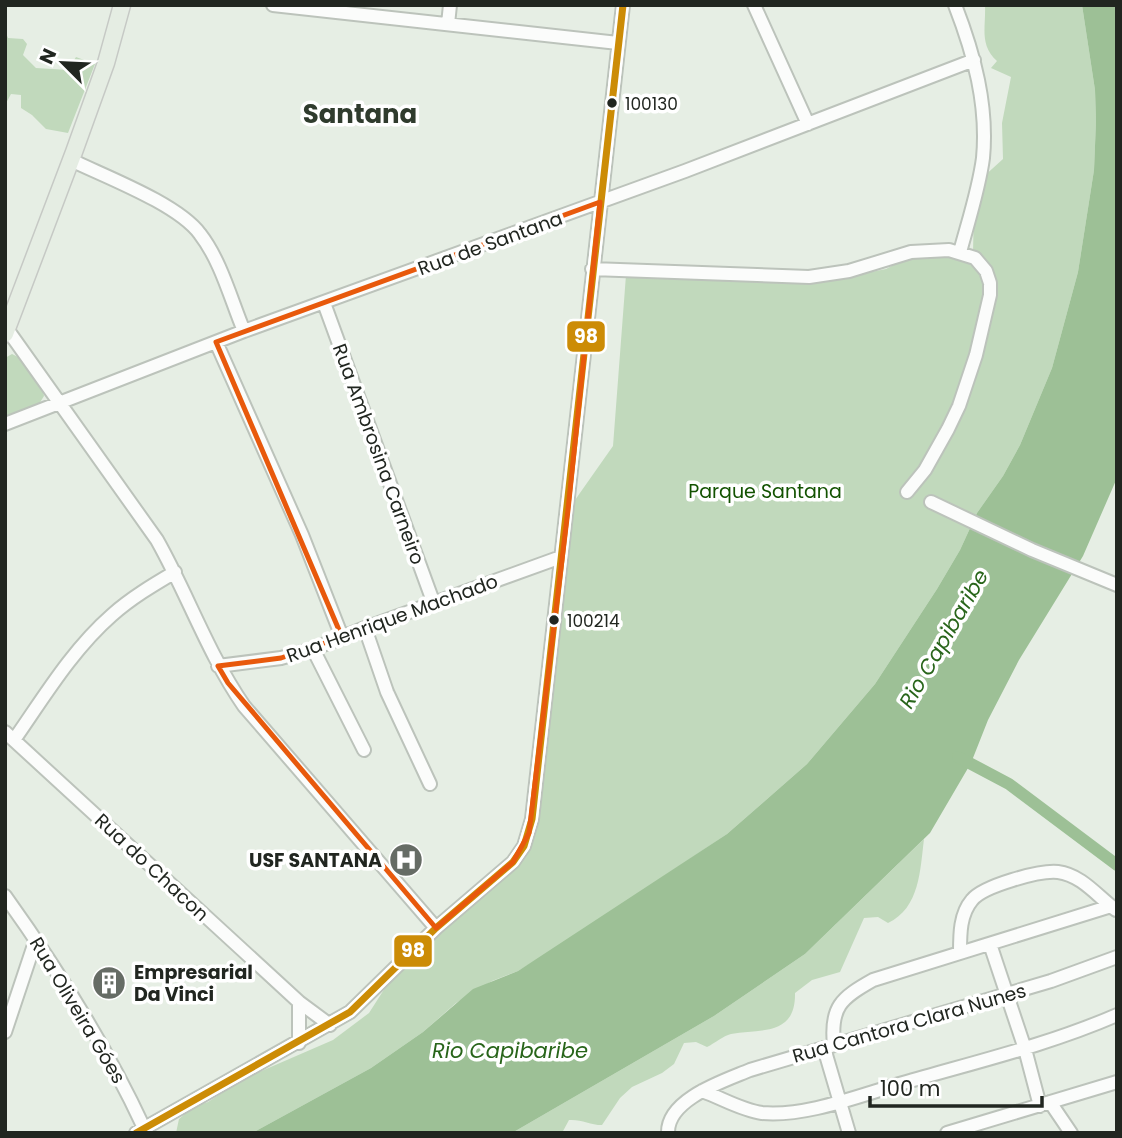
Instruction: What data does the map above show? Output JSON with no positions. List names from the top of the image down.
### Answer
{
  "streets": {
    "street": [
      "Rua de Santana",
      "Rua Ambrosina Carneiro",
      "Rua Henrique Machado",
      "Rua do Chacon",
      "Rua Oliveira Góes",
      "Rua Cantora Clara Nunes"
    ]
  },
  "crossings": [
    ["Rua de Santana", "Rua Ambrosina Carneiro"],
    ["Rua Ambrosina Carneiro", "Rua Henrique Machado"]
  ],
  "districts": ["Santana"],
  "water": ["Rio Capibaribe"],
  "parks": ["Parque Santana"],
  "places": {
    "other": ["100130", "100214"],
    "hospital": ["USF SANTANA"],
    "building": ["Empresarial Da Vinci"]
  },
  "lines": ["transit line 98"],
  "scale_bar": "100 m",
  "north": "top left"
}
